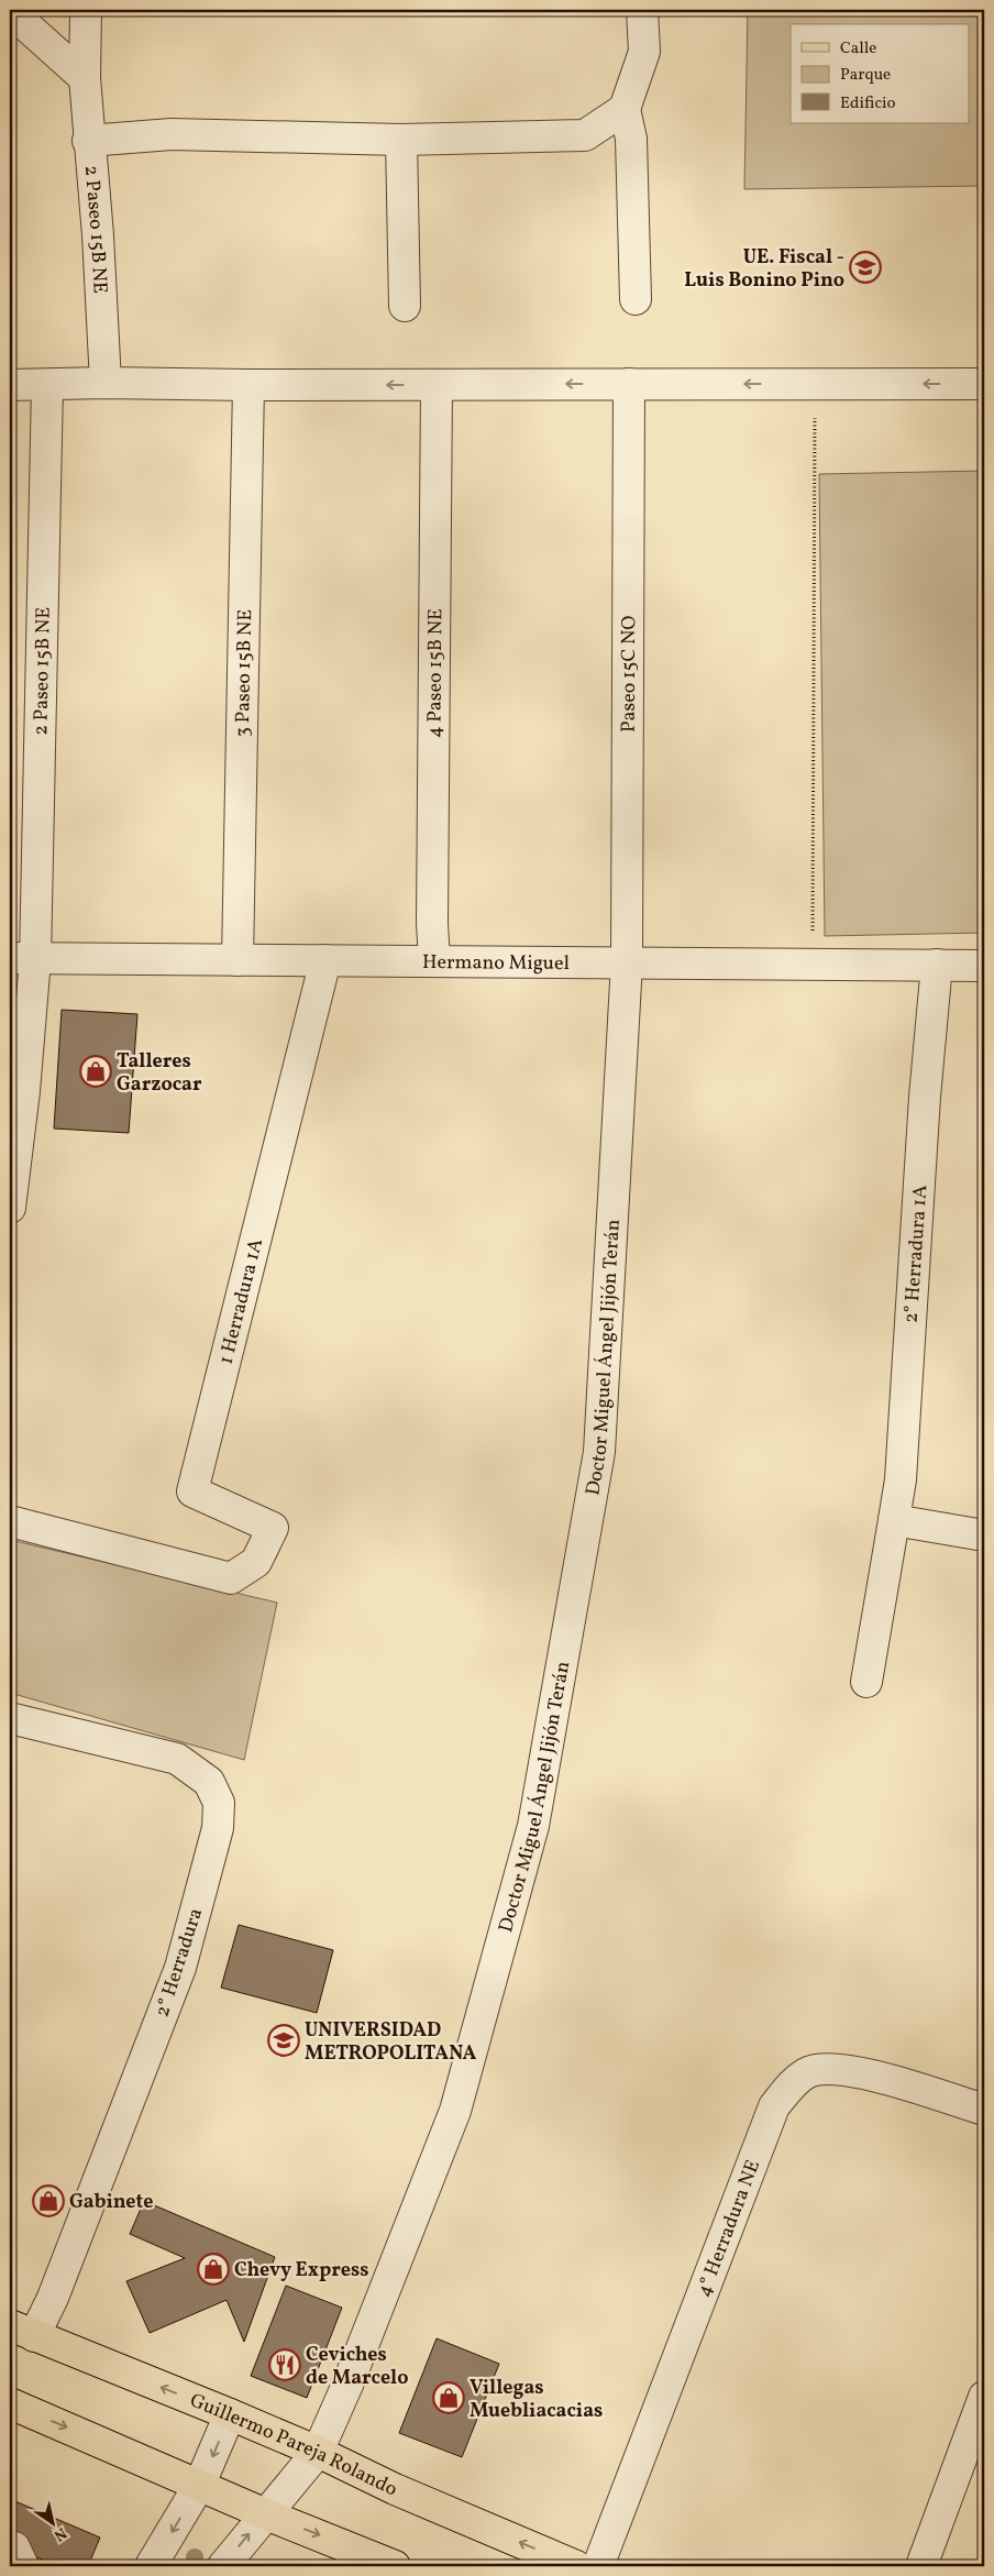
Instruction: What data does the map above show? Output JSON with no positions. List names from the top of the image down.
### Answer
{
  "streets": {
    "main road": ["Guillermo Pareja Rolando"],
    "street": [
      "2 Paseo 15B NE",
      "3 Paseo 15B NE",
      "4 Paseo 15B NE",
      "Paseo 15C NO",
      "Hermano Miguel",
      "2° Herradura 1A",
      "1 Herradura 1A",
      "Doctor Miguel Ángel Jijón Terán",
      "2° Herradura",
      "4° Herradura NE"
    ]
  },
  "crossings": [
    ["2 Paseo 15B NE", "Hermano Miguel"],
    ["3 Paseo 15B NE", "Hermano Miguel"],
    ["4 Paseo 15B NE", "Hermano Miguel"],
    ["Paseo 15C NO", "Hermano Miguel"],
    ["Paseo 15C NO", "Doctor Miguel Ángel Jijón Terán"],
    ["Hermano Miguel", "2° Herradura 1A"],
    ["Hermano Miguel", "1 Herradura 1A"],
    ["Hermano Miguel", "Doctor Miguel Ángel Jijón Terán"],
    ["Doctor Miguel Ángel Jijón Terán", "Guillermo Pareja Rolando"],
    ["2° Herradura", "Guillermo Pareja Rolando"]
  ],
  "places": {
    "school or university": ["UE. Fiscal - Luis Bonino Pino", "UNIVERSIDAD METROPOLITANA"],
    "shop": [
      "Talleres Garzocar",
      "Gabinete",
      "Chevy Express",
      "Villegas Muebliacacias"
    ],
    "restaurant": ["Ceviches de Marcelo"]
  },
  "legend": ["Calle", "Parque", "Edificio"],
  "north": "bottom right"
}
